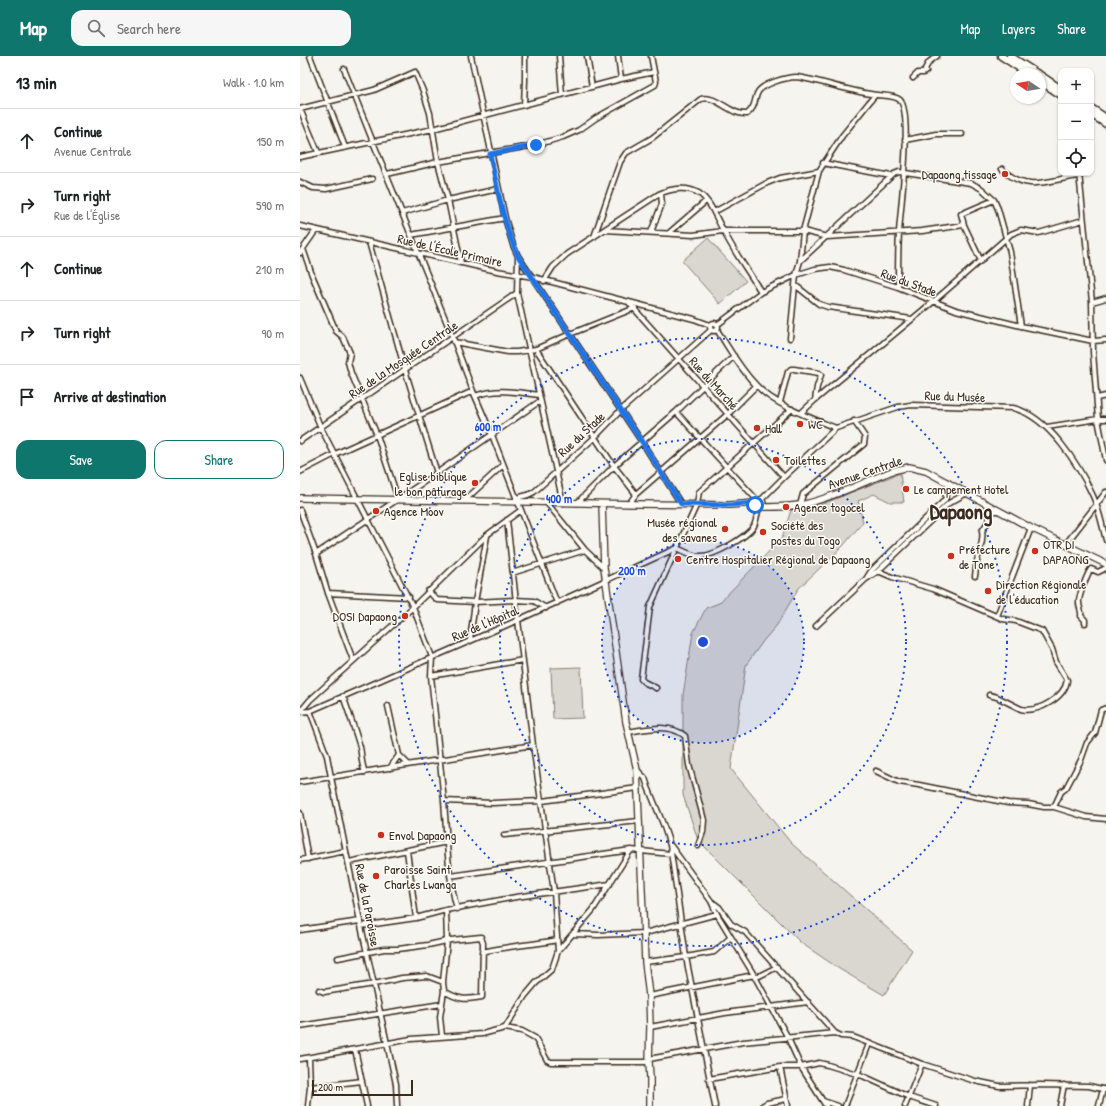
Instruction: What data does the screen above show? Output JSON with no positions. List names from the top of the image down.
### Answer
{
  "streets": {
    "main road": ["Avenue Centrale"],
    "street": [
      "Rue de l'École Primaire",
      "Rue du Stade",
      "Rue de la Mosquée Centrale",
      "Rue du Marché",
      "Rue du Musée",
      "Rue de l'Hôpital",
      "Rue de la Paroisse"
    ]
  },
  "crossings": [
    ["Rue de l'École Primaire", "Rue du Stade"],
    ["Rue de l'École Primaire", "Rue du Marché"],
    ["Rue du Stade", "Rue du Marché"],
    ["Rue du Stade", "Avenue Centrale"],
    ["Rue du Marché", "Rue du Musée"],
    ["Rue du Musée", "Avenue Centrale"],
    ["Rue du Musée", "Rue de l'Hôpital"],
    ["Rue de l'Hôpital", "Rue de la Paroisse"]
  ],
  "districts": ["Dapaong"],
  "places": [
    "Dapaong tissage",
    "WC",
    "Hall",
    "Toilettes",
    "Eglise biblique le bon pâturage",
    "Le campement Hotel",
    "Agence togocel",
    "Agence Moov",
    "Musée régional des savanes",
    "Société des postes du Togo",
    "OTR DI DAPAONG",
    "Préfecture de Tone",
    "Centre Hospitalier Régional de Dapaong",
    "Direction Régionale de l'éducation",
    "DOSI Dapaong",
    "Envol Dapaong",
    "Paroisse Saint Charles Lwanga"
  ],
  "scale_bar": "200 m",
  "north": "left",
  "page": {
    "header": "Map",
    "search": "Search here",
    "nav": ["Map", "Layers", "Share"],
    "heading": ["13 min", "Walk · 1.0 km"],
    "map_buttons": ["+", "−"],
    "list": [
      ["Continue", "Avenue Centrale", "150 m"],
      ["Turn right", "Rue de l'Église", "590 m"],
      ["Continue", "210 m"],
      ["Turn right", "90 m"],
      "Arrive at destination"
    ],
    "buttons": ["Save", "Share"],
    "scale": "200 m"
  },
  "rings": ["600 m", "400 m", "200 m"]
}
